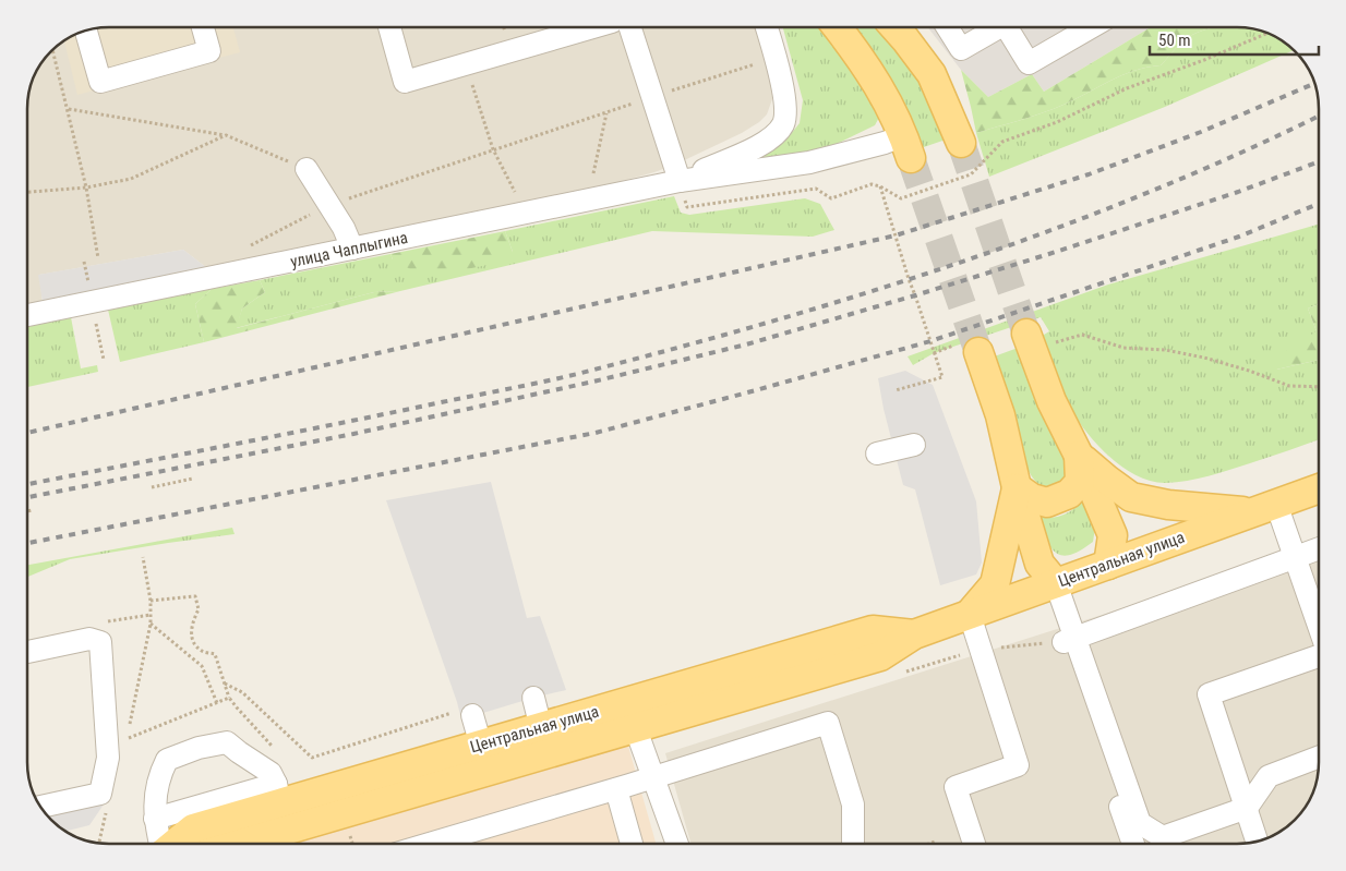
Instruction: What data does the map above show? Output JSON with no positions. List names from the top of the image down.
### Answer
{
  "streets": {
    "main road": ["Центральная улица"],
    "street": ["улица Чаплыгина"]
  },
  "scale_bar": "50 m"
}
